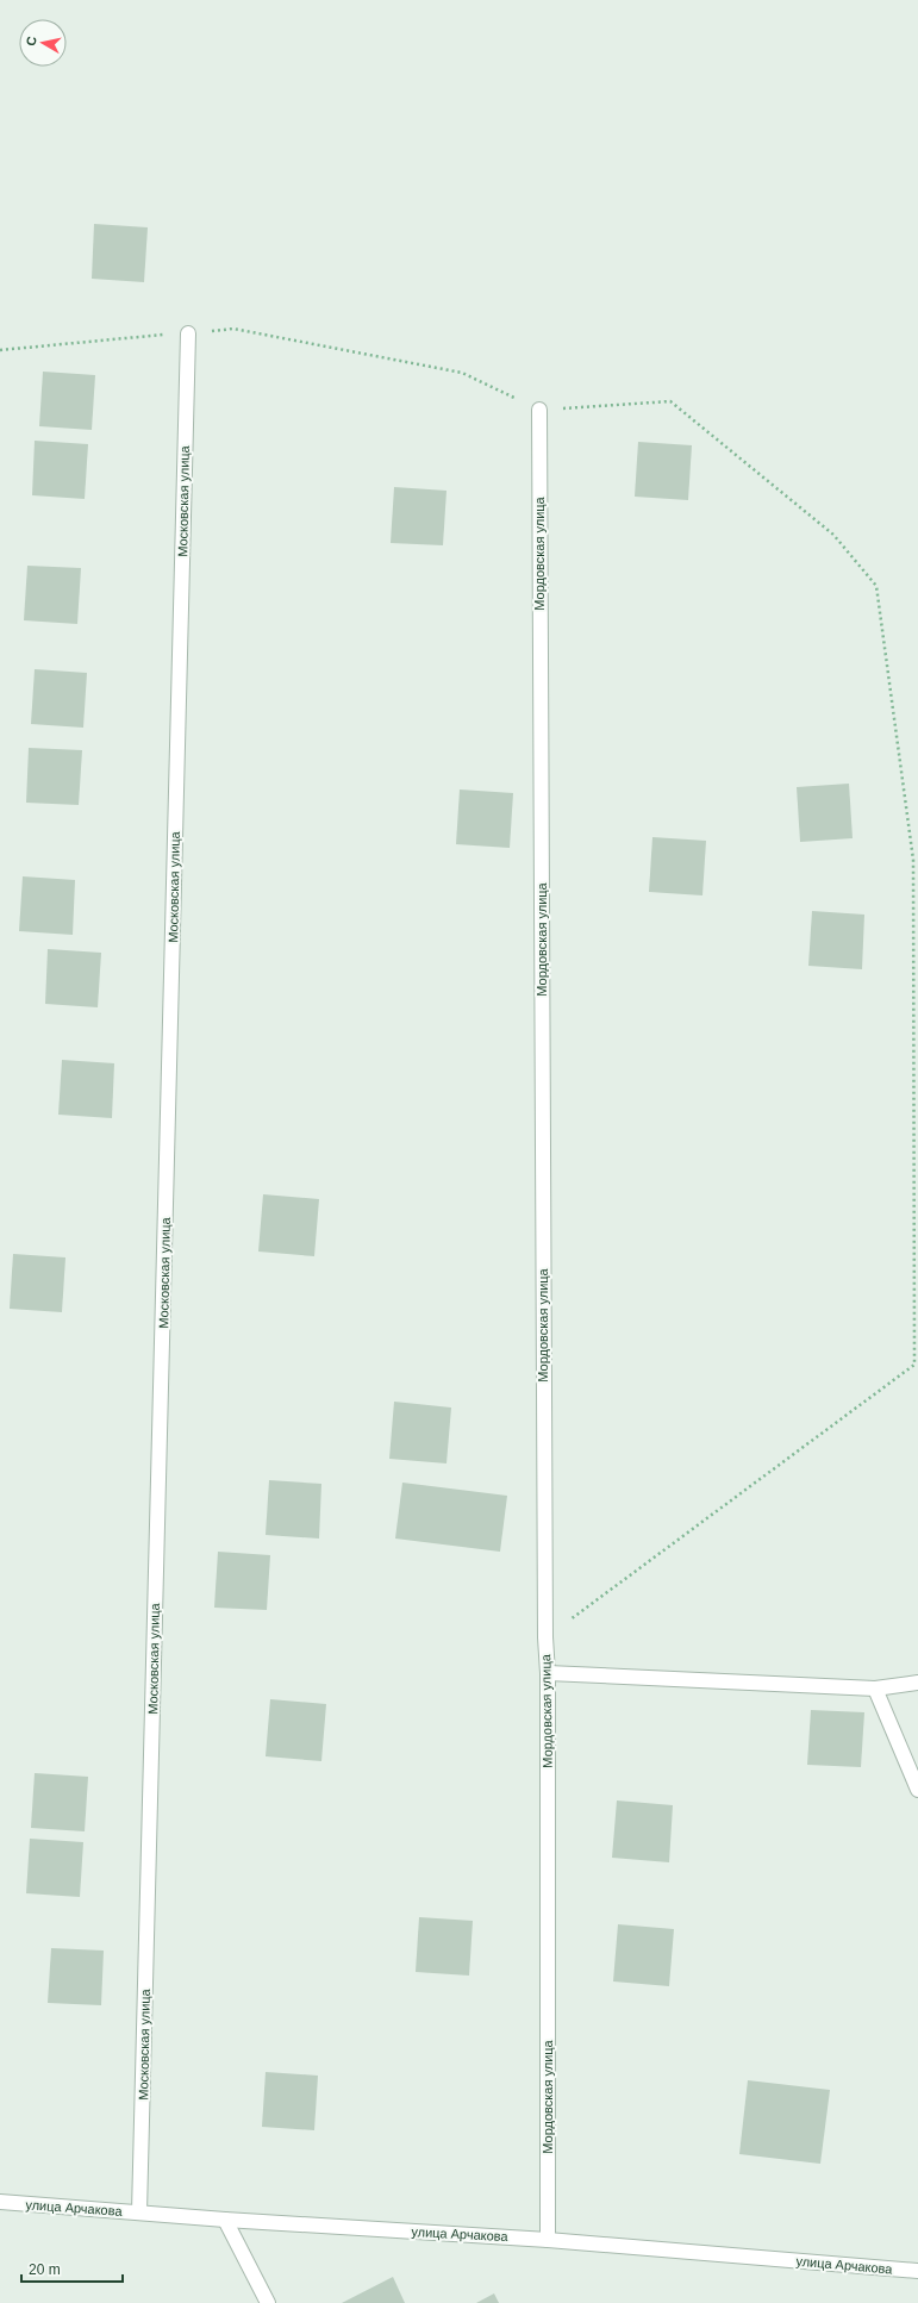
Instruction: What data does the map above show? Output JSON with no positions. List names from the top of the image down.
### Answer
{
  "streets": {
    "street": ["Московская улица", "Мордовская улица", "улица Арчакова"]
  },
  "crossings": [
    ["Московская улица", "улица Арчакова"],
    ["Мордовская улица", "улица Арчакова"]
  ],
  "scale_bar": "20 m",
  "north": "left"
}
